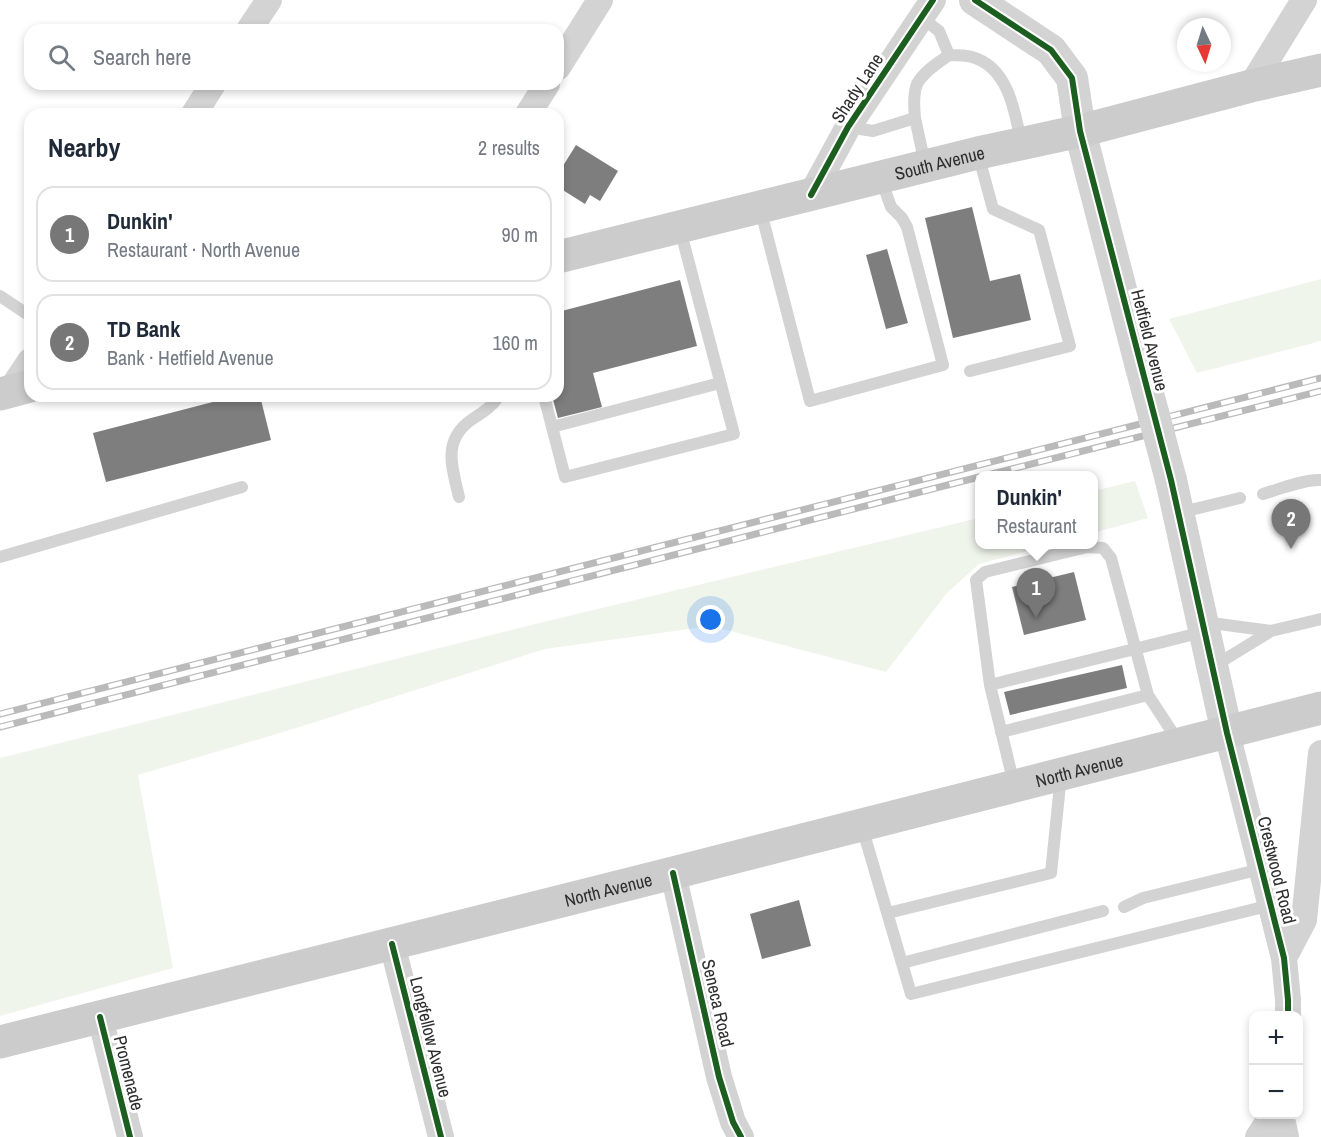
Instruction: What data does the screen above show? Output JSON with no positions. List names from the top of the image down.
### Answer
{
  "streets": {
    "main road": ["South Avenue", "North Avenue"],
    "street": [
      "Shady Lane",
      "Hetfield Avenue",
      "Crestwood Road",
      "Seneca Road",
      "Longfellow Avenue",
      "Promenade"
    ]
  },
  "crossings": [
    ["Shady Lane", "South Avenue"],
    ["South Avenue", "Hetfield Avenue"],
    ["Hetfield Avenue", "North Avenue"],
    ["Hetfield Avenue", "Crestwood Road"],
    ["North Avenue", "Crestwood Road"],
    ["North Avenue", "Seneca Road"],
    ["North Avenue", "Longfellow Avenue"],
    ["North Avenue", "Promenade"]
  ],
  "north": "bottom",
  "page": {
    "search": "Search here",
    "heading": ["Nearby", "2 results"],
    "list": [
      {
        "mark": "1",
        "name": "Dunkin'",
        "note": "Restaurant · North Avenue",
        "value": "90 m"
      },
      {
        "mark": "2",
        "name": "TD Bank",
        "note": "Bank · Hetfield Avenue",
        "value": "160 m"
      }
    ],
    "popup": ["Dunkin'", "Restaurant"],
    "pins": ["2", "1"],
    "map_buttons": ["+", "−"]
  }
}
